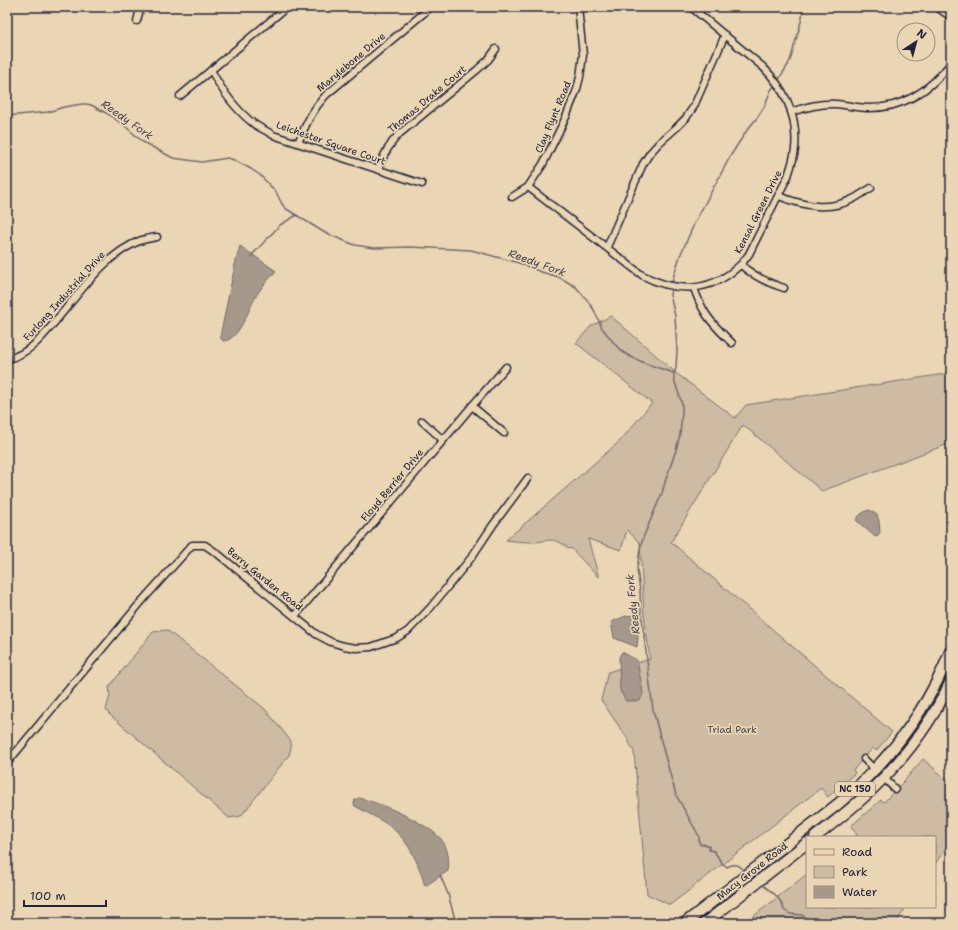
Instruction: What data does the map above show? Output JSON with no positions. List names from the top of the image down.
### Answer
{
  "streets": {
    "main road": ["NC 150", "Macy Grove Road"],
    "street": [
      "Marylebone Drive",
      "Thomas Drake Court",
      "Clay Flynt Road",
      "Leichester Square Court",
      "Kensal Green Drive",
      "Furlong Industrial Drive",
      "Floyd Berrier Drive",
      "Berry Garden Road"
    ]
  },
  "crossings": [
    ["Marylebone Drive", "Leichester Square Court"],
    ["Thomas Drake Court", "Leichester Square Court"],
    ["Clay Flynt Road", "Kensal Green Drive"],
    ["Floyd Berrier Drive", "Berry Garden Road"]
  ],
  "water": ["Reedy Fork"],
  "parks": ["Triad Park"],
  "legend": ["Road", "Park", "Water"],
  "scale_bar": "100 m",
  "north": "top right"
}
